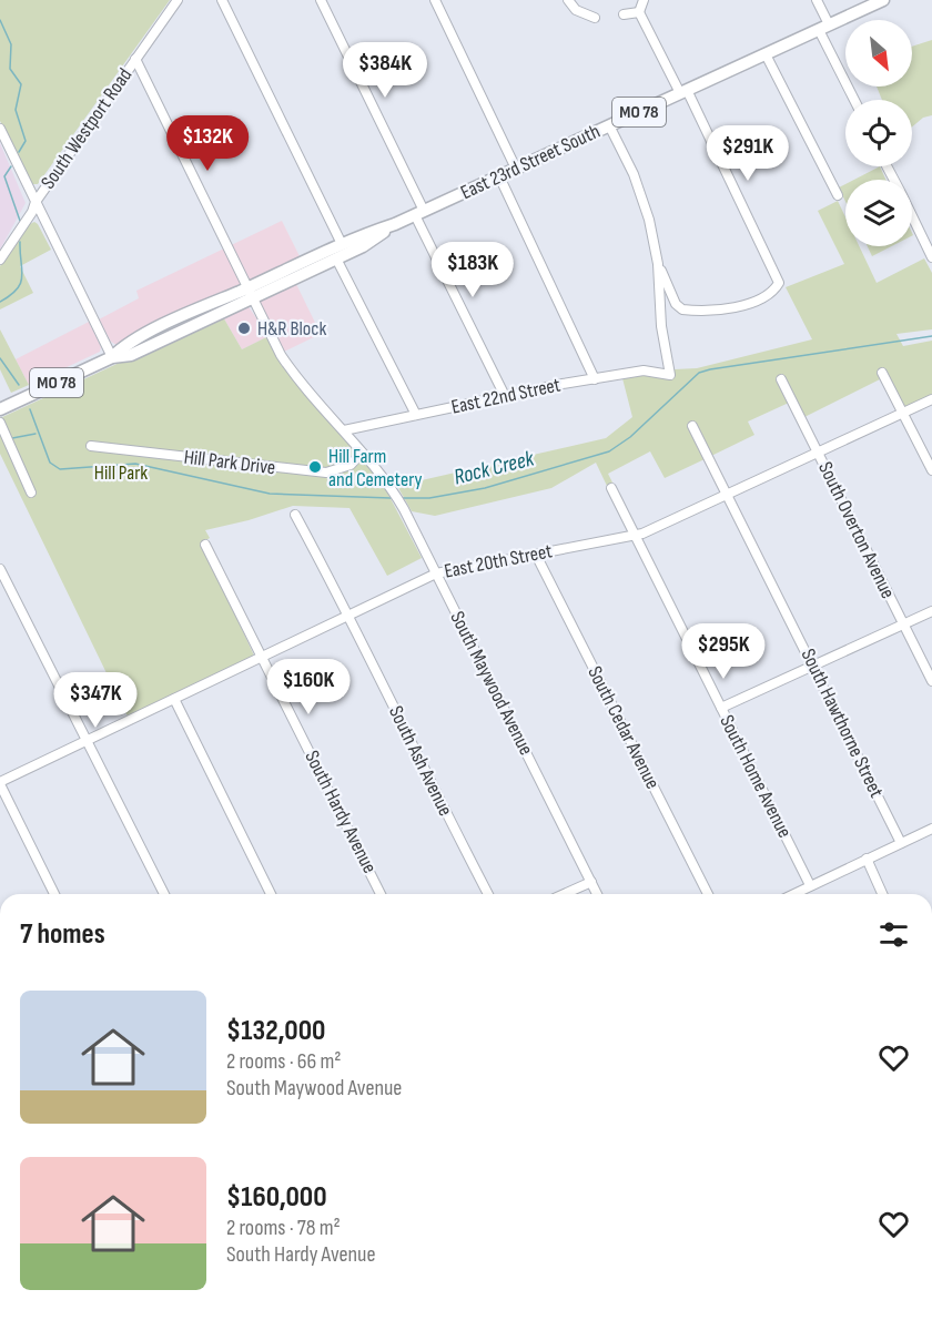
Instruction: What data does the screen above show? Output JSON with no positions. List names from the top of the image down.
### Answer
{
  "streets": {
    "main road": ["MO 78", "East 23rd Street South"],
    "street": [
      "South Westport Road",
      "East 22nd Street",
      "Hill Park Drive",
      "South Overton Avenue",
      "East 20th Street",
      "South Maywood Avenue",
      "South Hawthorne Street",
      "South Cedar Avenue",
      "South Ash Avenue",
      "South Home Avenue",
      "South Hardy Avenue"
    ]
  },
  "crossings": [
    ["South Westport Road", "South Maywood Avenue"],
    ["East 23rd Street South", "South Maywood Avenue"],
    ["East 22nd Street", "South Maywood Avenue"],
    ["Hill Park Drive", "South Maywood Avenue"],
    ["South Overton Avenue", "East 20th Street"],
    ["East 20th Street", "South Maywood Avenue"],
    ["East 20th Street", "South Hawthorne Street"],
    ["East 20th Street", "South Cedar Avenue"],
    ["East 20th Street", "South Ash Avenue"],
    ["East 20th Street", "South Home Avenue"],
    ["East 20th Street", "South Hardy Avenue"]
  ],
  "water": ["Rock Creek"],
  "parks": ["Hill Park"],
  "places": ["H&R Block", "Hill Farm and Cemetery"],
  "north": "bottom right",
  "page": {
    "price": [
      "$384K",
      "$132K",
      "$291K",
      "$183K",
      "$295K",
      "$160K",
      "$347K"
    ],
    "heading": "7 homes",
    "list": [
      {
        "name": "$132,000",
        "note": "2 rooms · 66 m² · South Maywood Avenue"
      },
      {
        "name": "$160,000",
        "note": "2 rooms · 78 m² · South Hardy Avenue"
      }
    ]
  }
}
